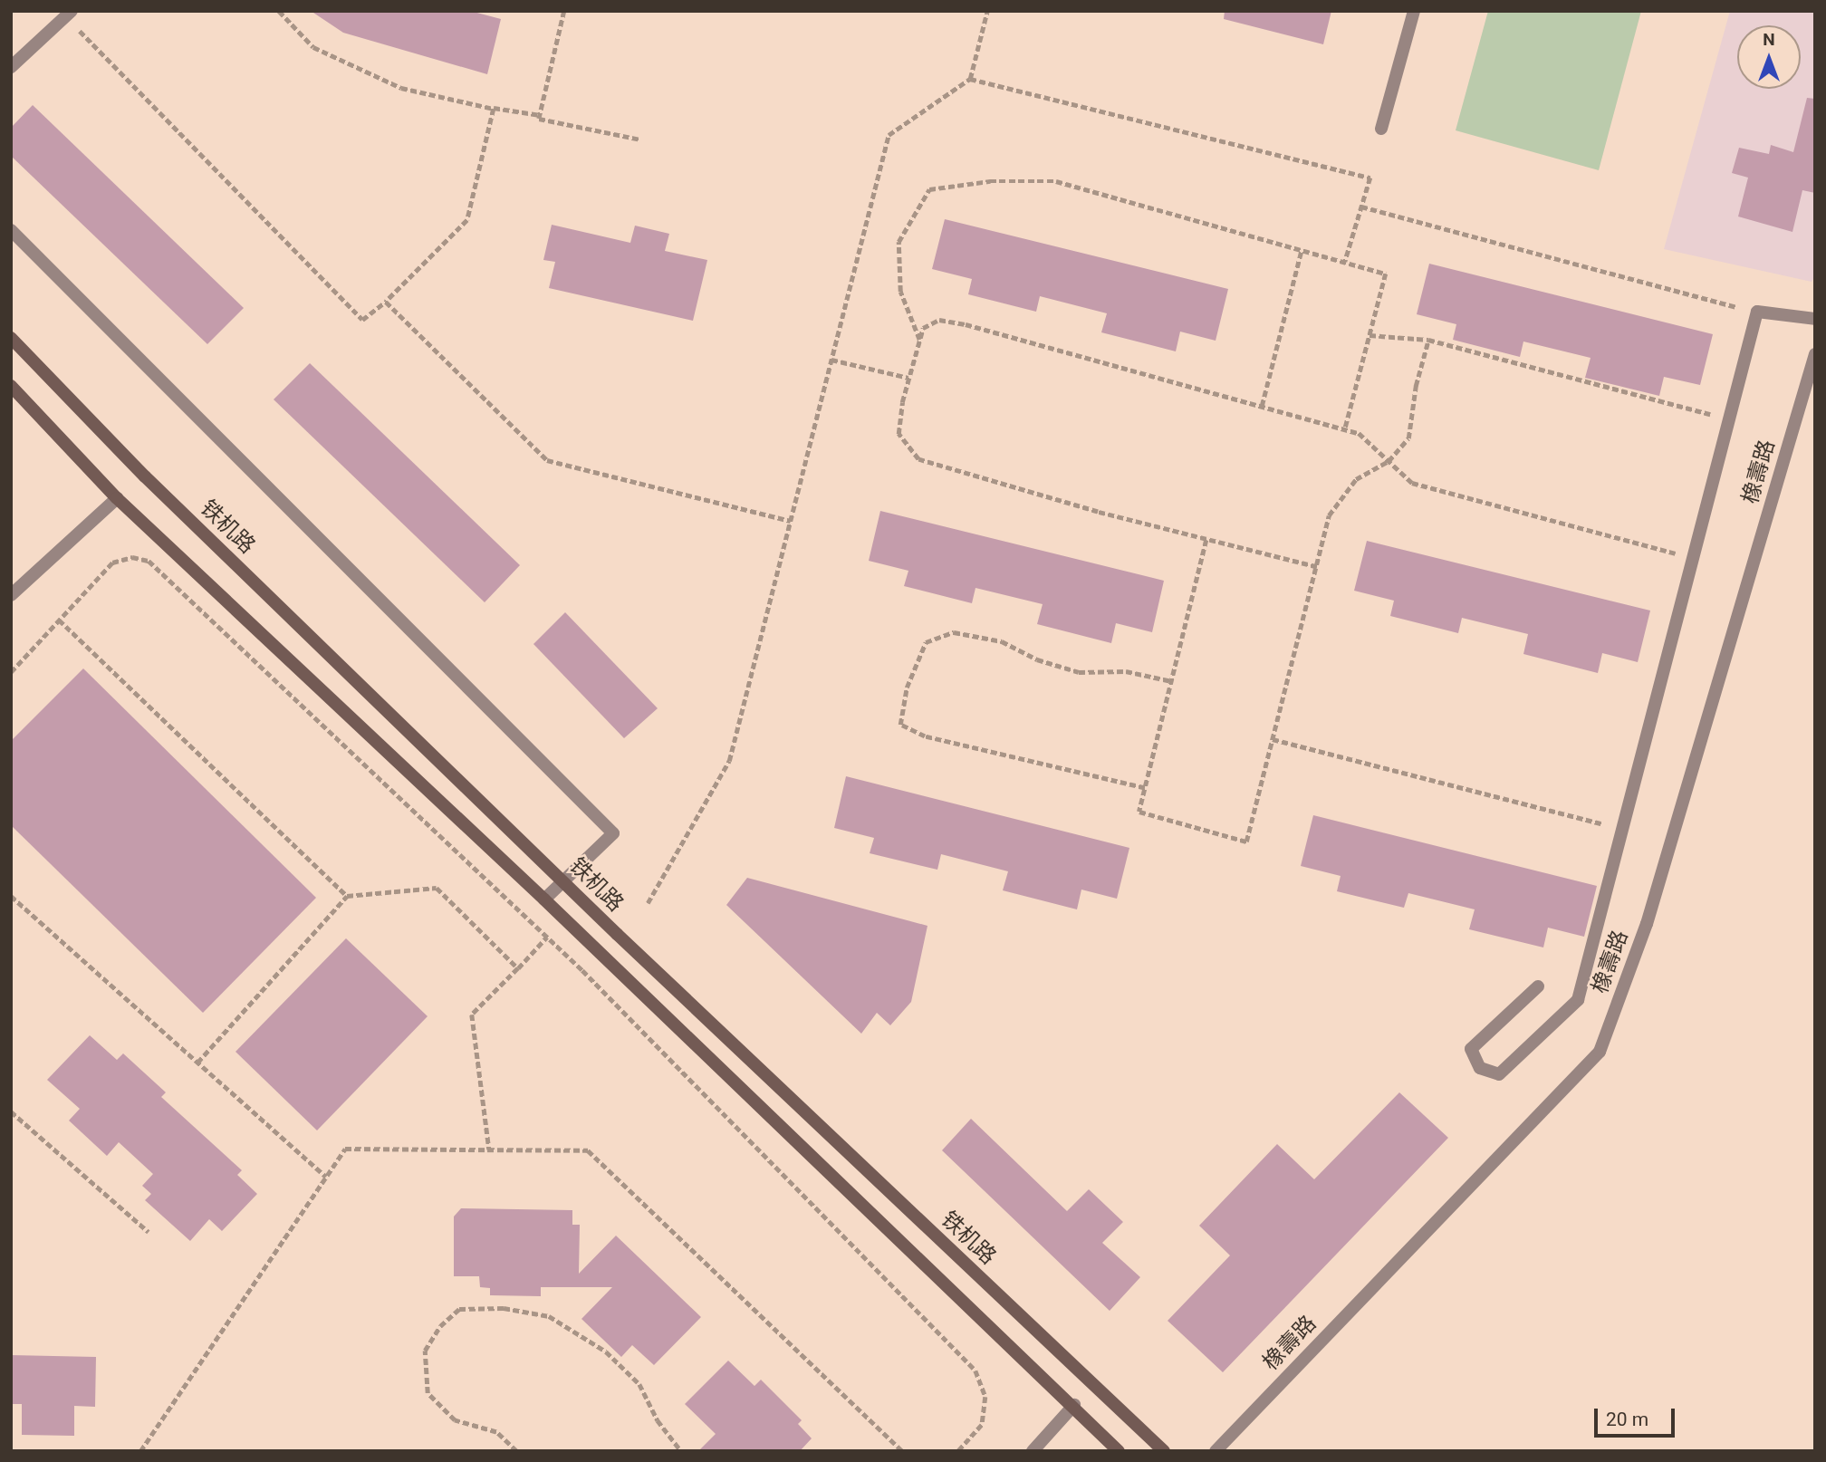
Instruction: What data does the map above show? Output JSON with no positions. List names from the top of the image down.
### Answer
{
  "streets": {
    "main road": ["铁机路"],
    "street": ["橡壽路"]
  },
  "scale_bar": "20 m",
  "north": "top"
}
